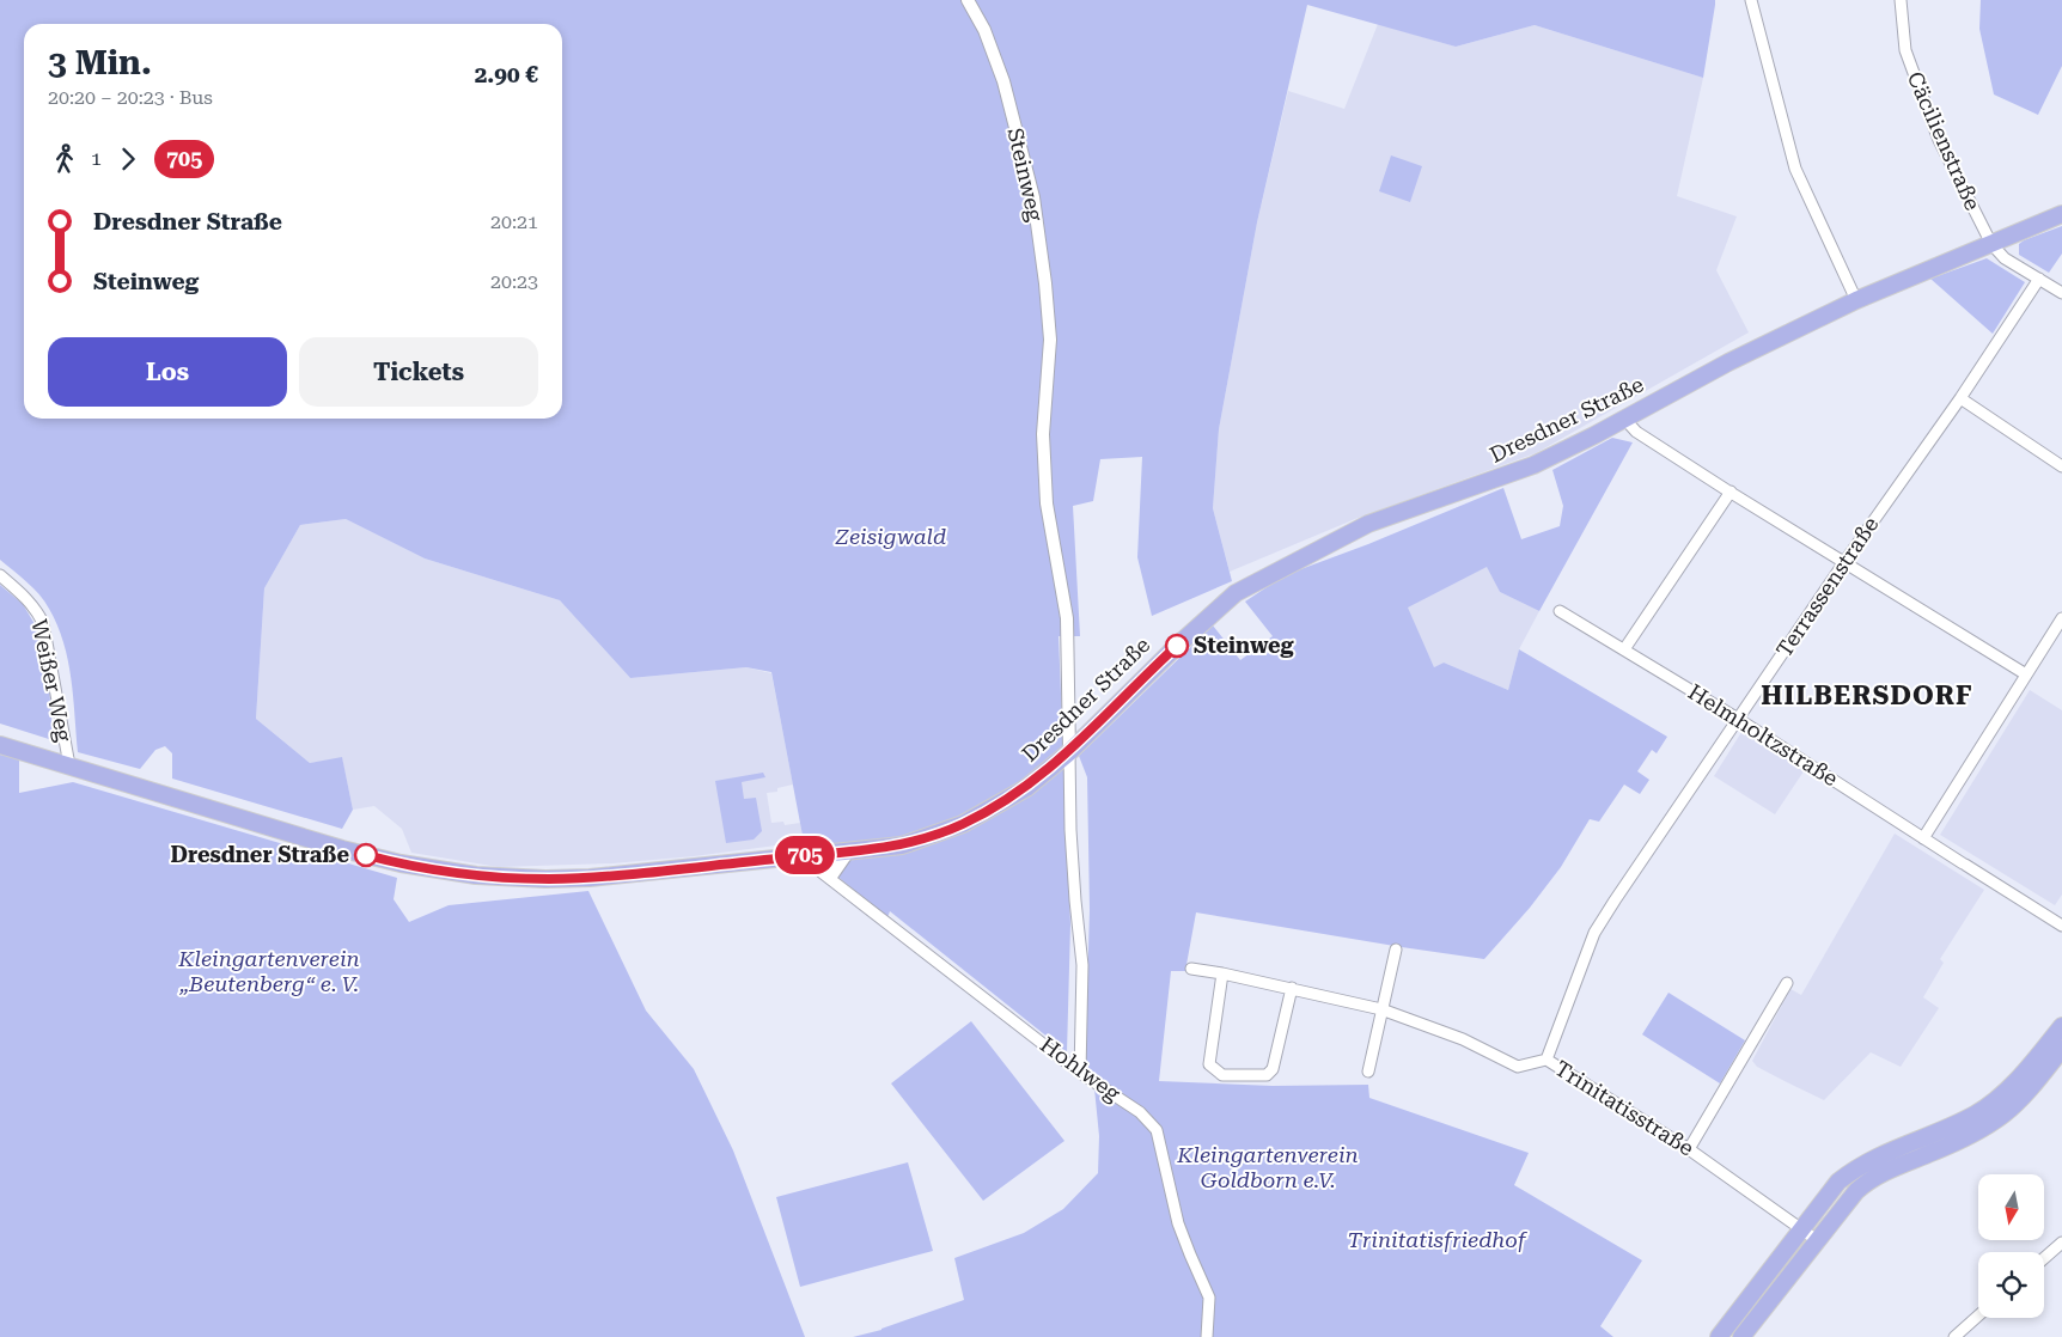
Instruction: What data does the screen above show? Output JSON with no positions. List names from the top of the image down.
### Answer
{
  "streets": {
    "main road": ["Dresdner Straße"],
    "street": [
      "Cäcilienstraße",
      "Steinweg",
      "Terrassenstraße",
      "Weißer Weg",
      "Helmholtzstraße",
      "Hohlweg",
      "Trinitatisstraße"
    ]
  },
  "crossings": [
    ["Cäcilienstraße", "Dresdner Straße"],
    ["Steinweg", "Dresdner Straße"],
    ["Steinweg", "Hohlweg"],
    ["Dresdner Straße", "Weißer Weg"],
    ["Dresdner Straße", "Hohlweg"],
    ["Terrassenstraße", "Helmholtzstraße"],
    ["Terrassenstraße", "Trinitatisstraße"]
  ],
  "districts": ["HILBERSDORF"],
  "parks": [
    "Zeisigwald",
    "Kleingartenverein „Beutenberg“ e. V.",
    "Kleingartenverein Goldborn e.V.",
    "Trinitatisfriedhof"
  ],
  "places": ["Steinweg", "Dresdner Straße"],
  "lines": ["bus line 705"],
  "north": "bottom",
  "page": {
    "on_map": "705",
    "heading": ["3 Min.", "20:20 – 20:23 · Bus", "2.90 €"],
    "legs": ["1", "705"],
    "list": [
      {
        "name": "Dresdner Straße",
        "value": "20:21"
      },
      {
        "name": "Steinweg",
        "value": "20:23"
      }
    ],
    "buttons": ["Los", "Tickets"]
  }
}
